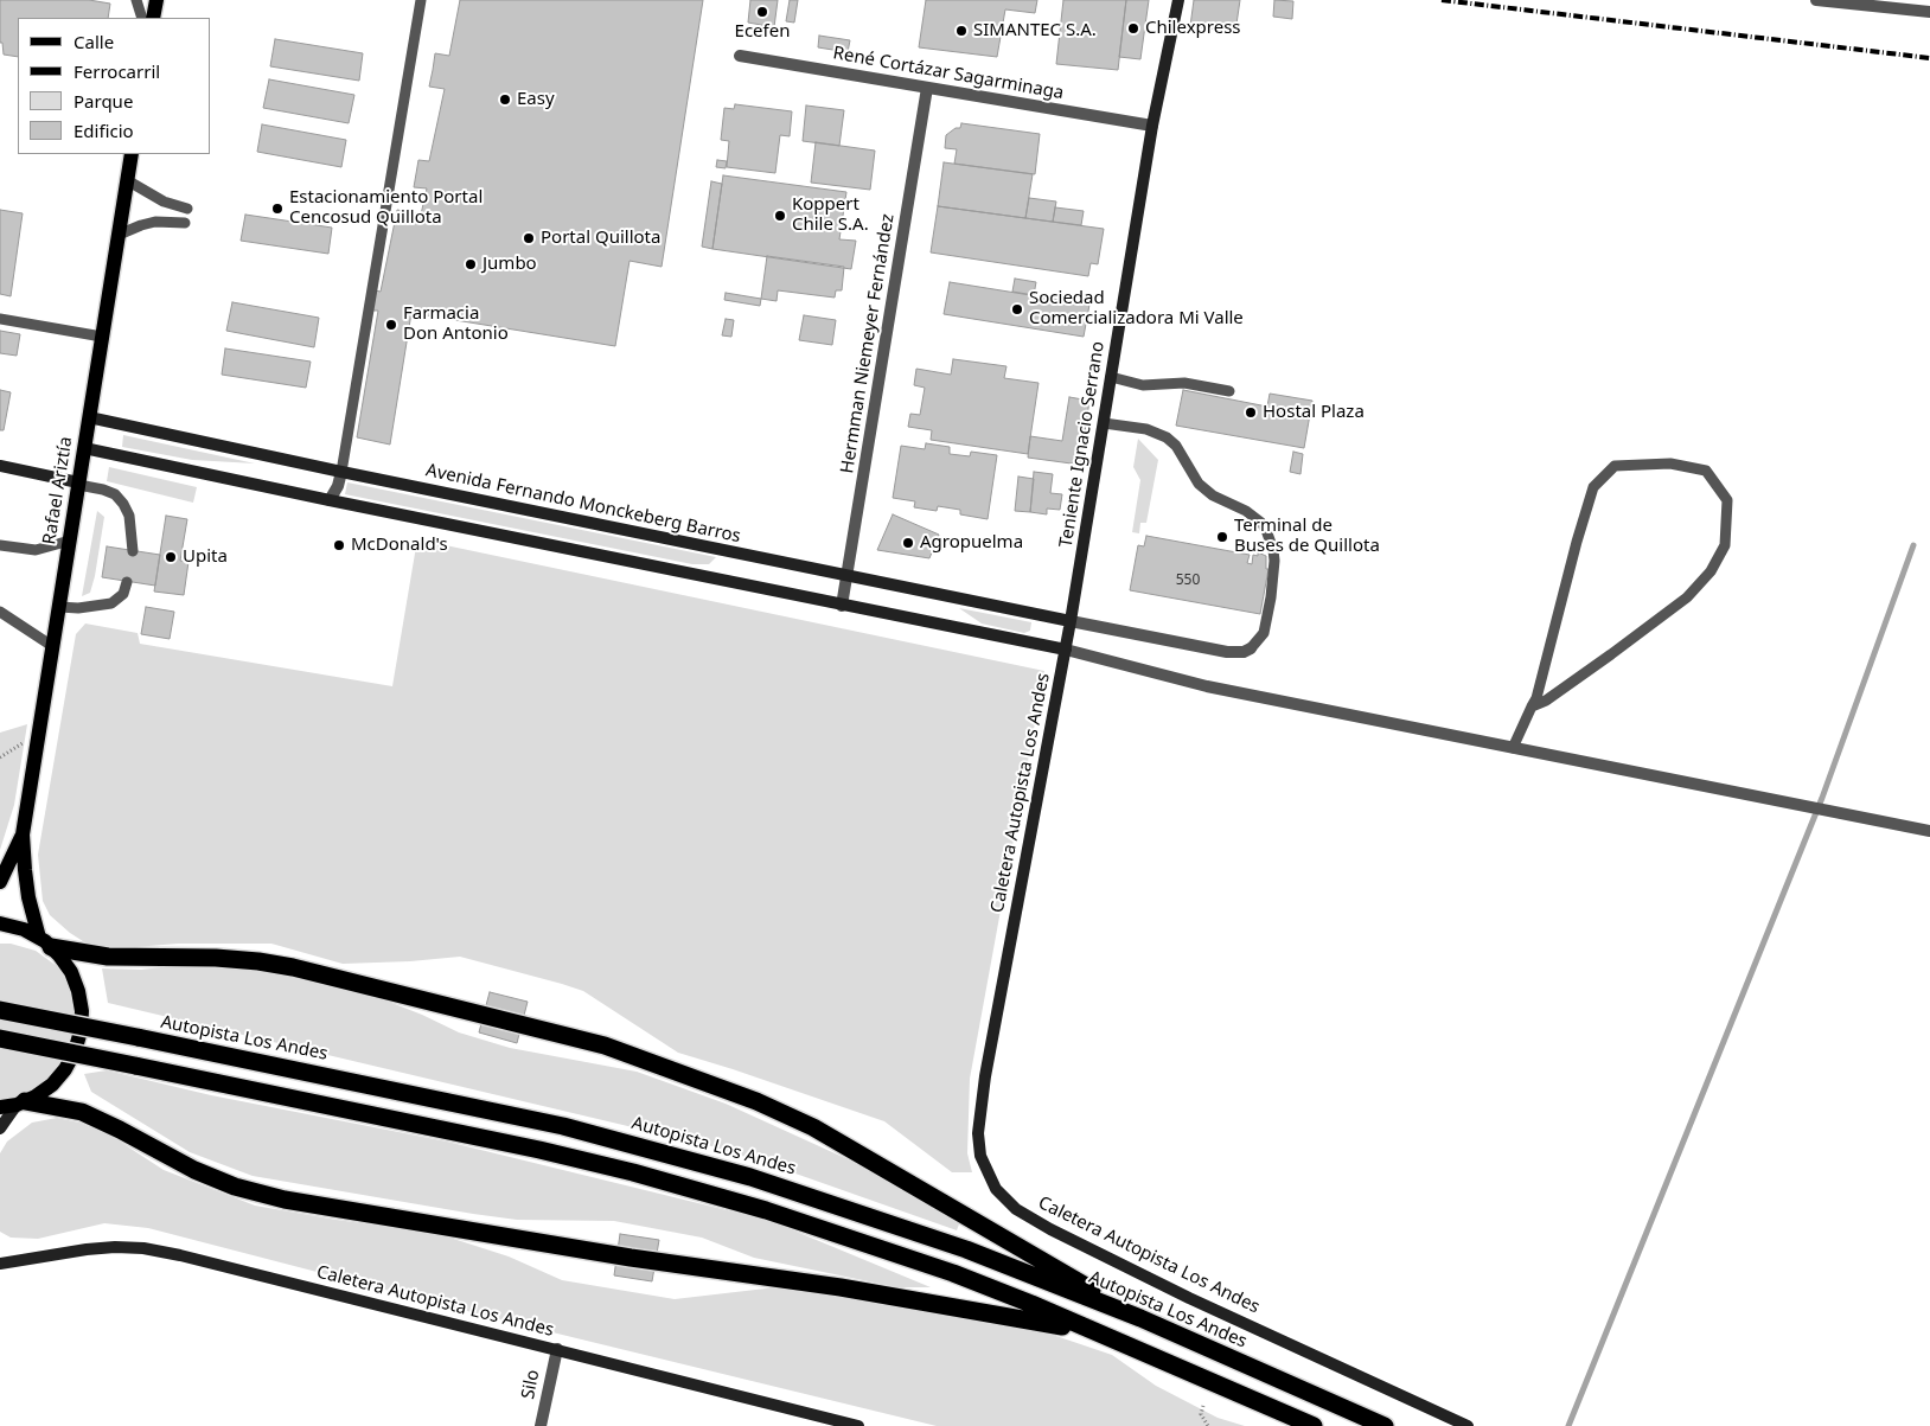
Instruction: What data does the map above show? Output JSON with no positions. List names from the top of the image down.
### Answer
{
  "streets": {
    "highway": ["Autopista Los Andes"],
    "main road": ["Rafael Ariztía"],
    "street": [
      "René Cortázar Sagarminaga",
      "Hermman Niemeyer Fernández",
      "Teniente Ignacio Serrano",
      "Avenida Fernando Monckeberg Barros",
      "Caletera Autopista Los Andes",
      "Silo"
    ]
  },
  "crossings": [
    ["René Cortázar Sagarminaga", "Hermman Niemeyer Fernández"],
    ["René Cortázar Sagarminaga", "Teniente Ignacio Serrano"],
    ["Hermman Niemeyer Fernández", "Avenida Fernando Monckeberg Barros"],
    ["Teniente Ignacio Serrano", "Avenida Fernando Monckeberg Barros"],
    ["Teniente Ignacio Serrano", "Caletera Autopista Los Andes"],
    ["Rafael Ariztía", "Avenida Fernando Monckeberg Barros"],
    ["Caletera Autopista Los Andes", "Silo"]
  ],
  "places": [
    "Ecefen",
    "Chilexpress",
    "SIMANTEC S.A.",
    "Easy",
    "Estacionamiento Portal Cencosud Quillota",
    "Koppert Chile S.A.",
    "Portal Quillota",
    "Jumbo",
    "Sociedad Comercializadora Mi Valle",
    "Farmacia Don Antonio",
    "Hostal Plaza",
    "Terminal de Buses de Quillota",
    "Agropuelma",
    "McDonald's",
    "Upita"
  ],
  "house_numbers": ["550"],
  "legend": [
    "Calle",
    "Ferrocarril",
    "Parque",
    "Edificio"
  ]
}
